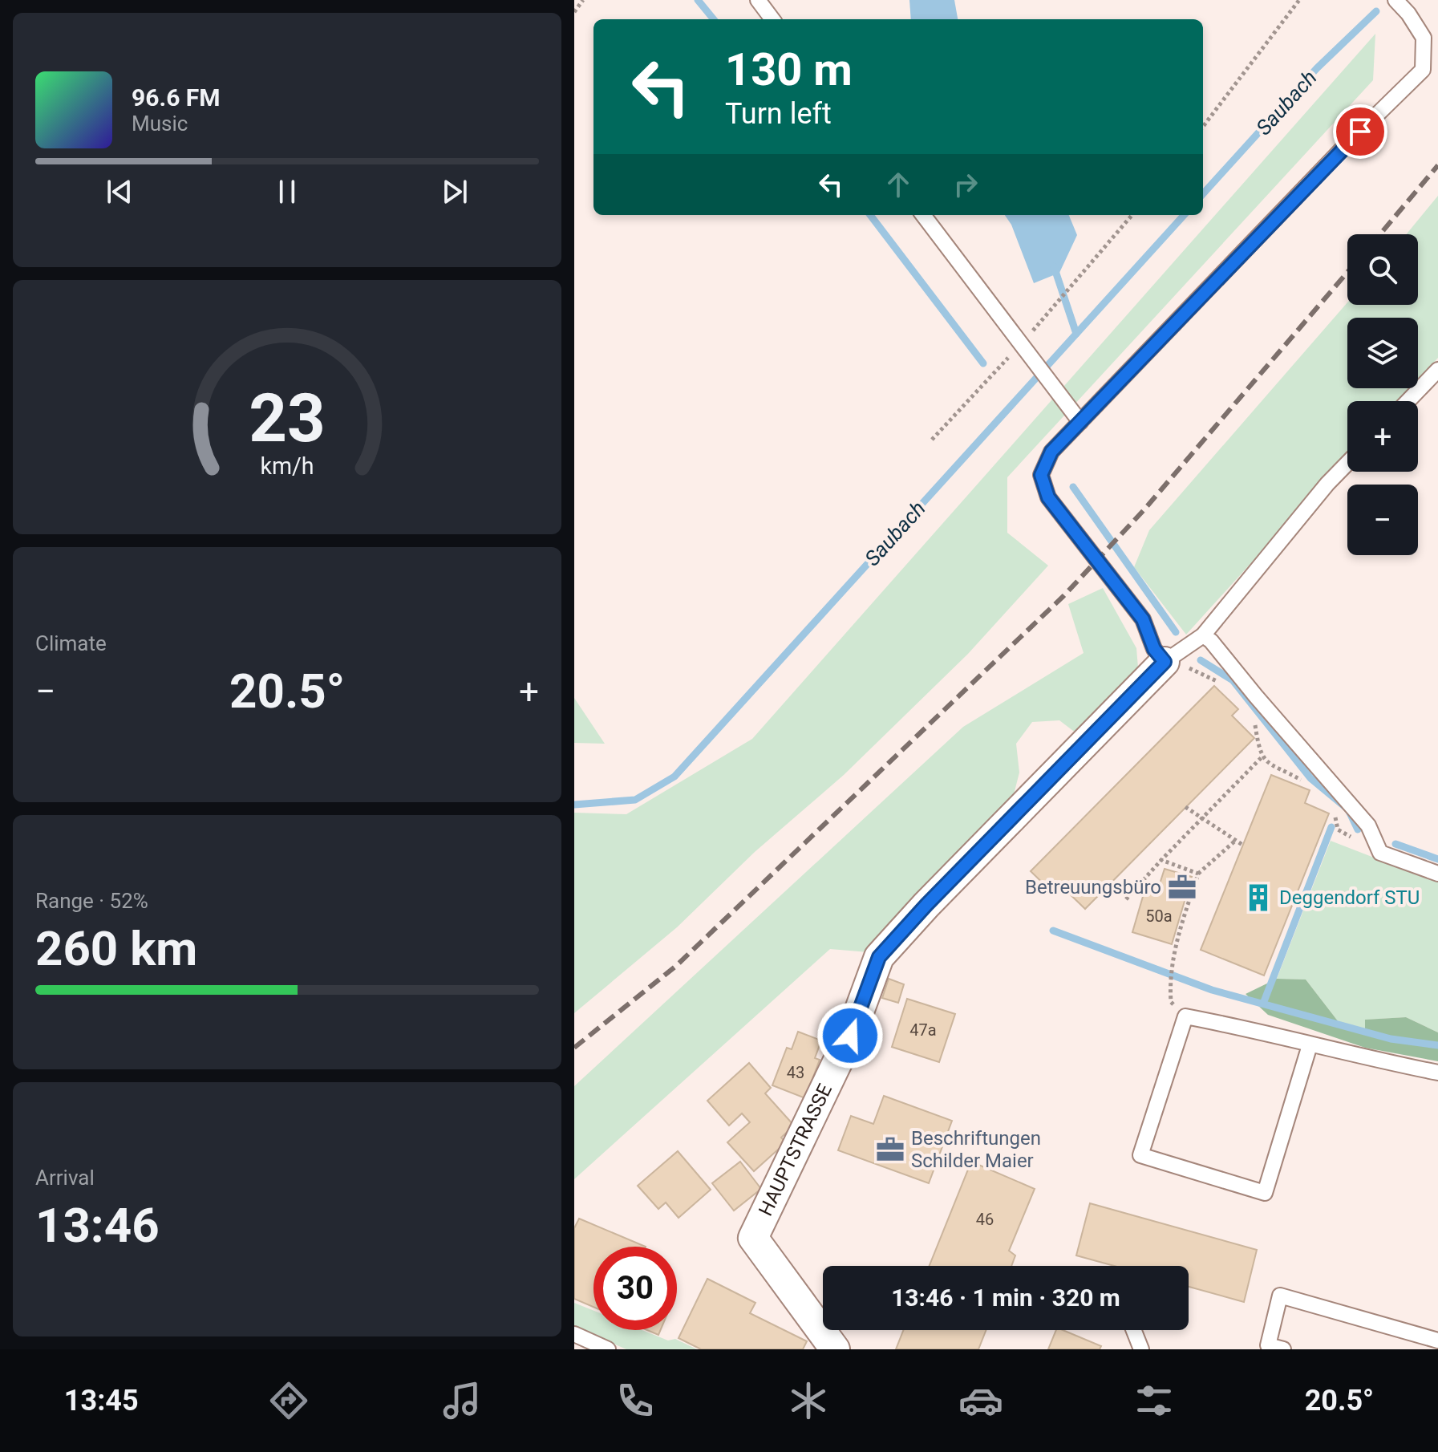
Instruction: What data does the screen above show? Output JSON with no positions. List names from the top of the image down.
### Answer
{
  "streets": {
    "street": ["HAUPTSTRASSE"]
  },
  "water": ["Saubach"],
  "places": {
    "office": ["Betreuungsbüro", "Beschriftungen Schilder Maier"],
    "building": ["Deggendorf STU"]
  },
  "house_numbers": [
    "50a",
    "47a",
    "43",
    "46"
  ],
  "page": {
    "turn": ["130 m", "Turn left"],
    "song": ["96.6 FM", "Music"],
    "map_buttons": ["+", "−"],
    "tile": [
      "Climate",
      ["Range · 52%", "260 km"],
      ["Arrival", "13:46"]
    ],
    "heat": ["−", "20.5°", "+"],
    "limit": "30",
    "trip": "13:46 · 1 min · 320 m",
    "tabs": ["13:45", "20.5°"],
    "gauge": ["23", "km/h"]
  }
}
